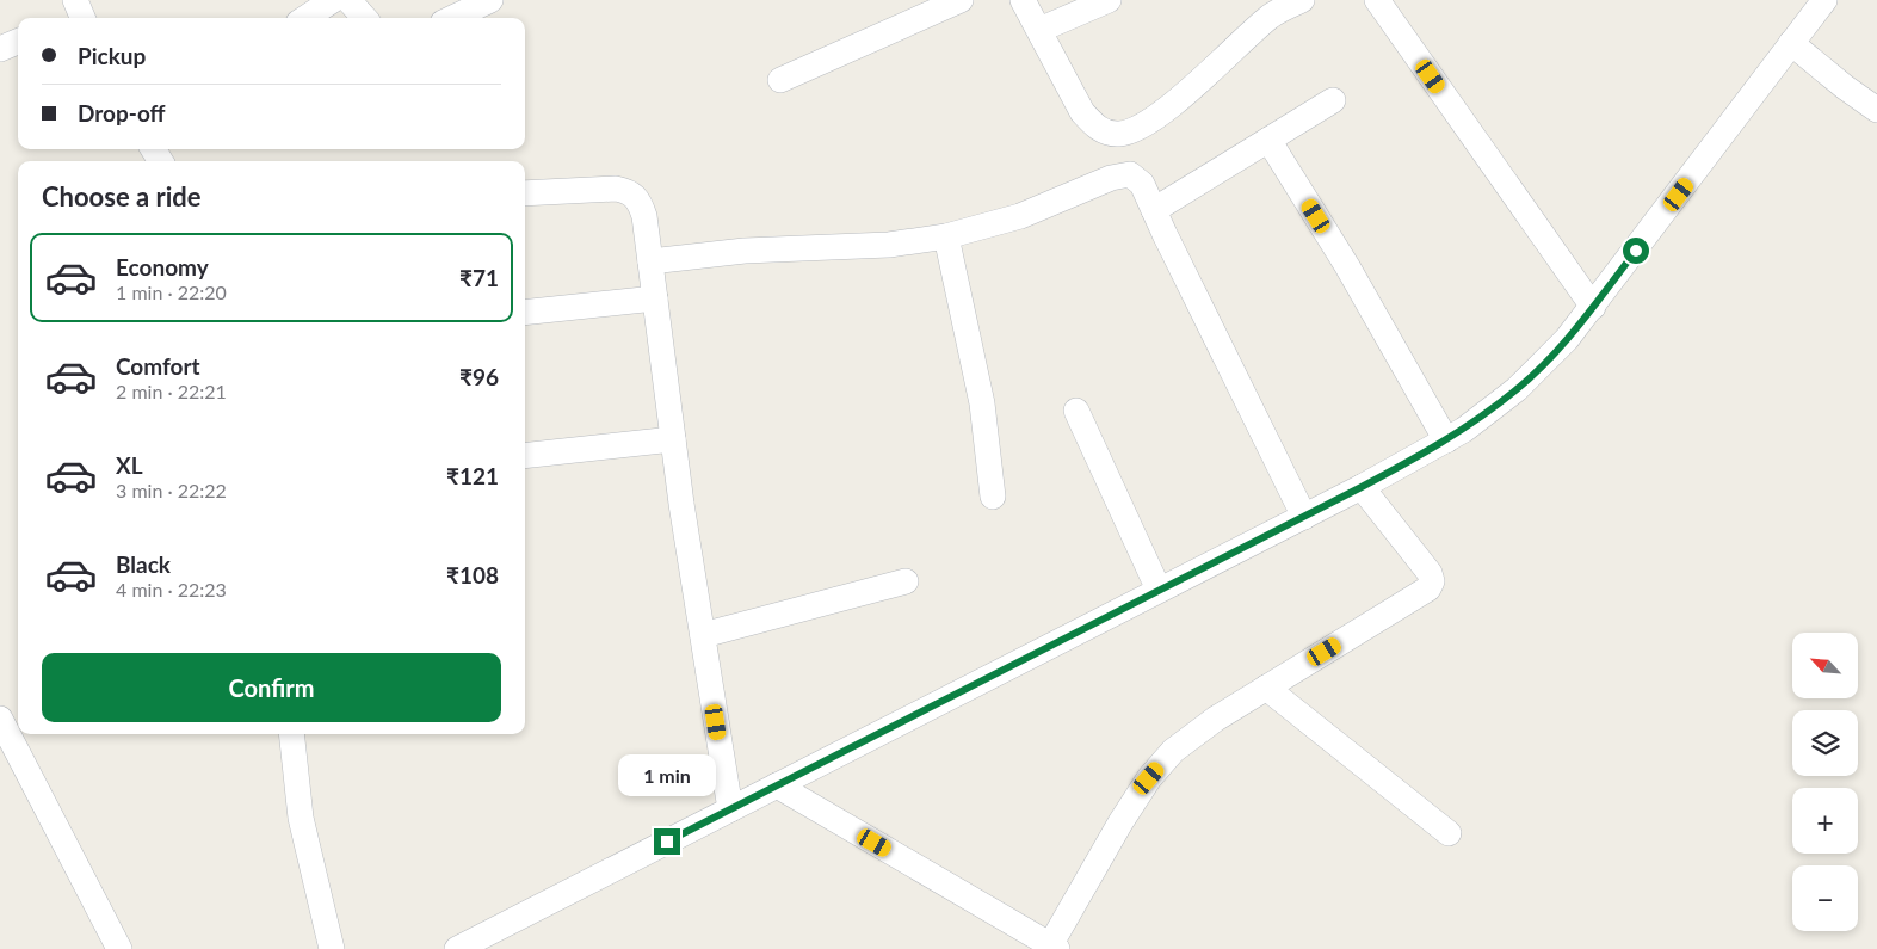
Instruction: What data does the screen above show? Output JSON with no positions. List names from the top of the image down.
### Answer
{
  "north": "top left",
  "page": {
    "banner": ["Pickup", "Drop-off"],
    "heading": "Choose a ride",
    "list": [
      {
        "name": "Economy",
        "note": "1 min · 22:20",
        "value": "₹71"
      },
      {
        "name": "Comfort",
        "note": "2 min · 22:21",
        "value": "₹96"
      },
      {
        "name": "XL",
        "note": "3 min · 22:22",
        "value": "₹121"
      },
      {
        "name": "Black",
        "note": "4 min · 22:23",
        "value": "₹108"
      }
    ],
    "map_buttons": ["+", "−"],
    "buttons": "Confirm",
    "bubble": "1 min"
  }
}
